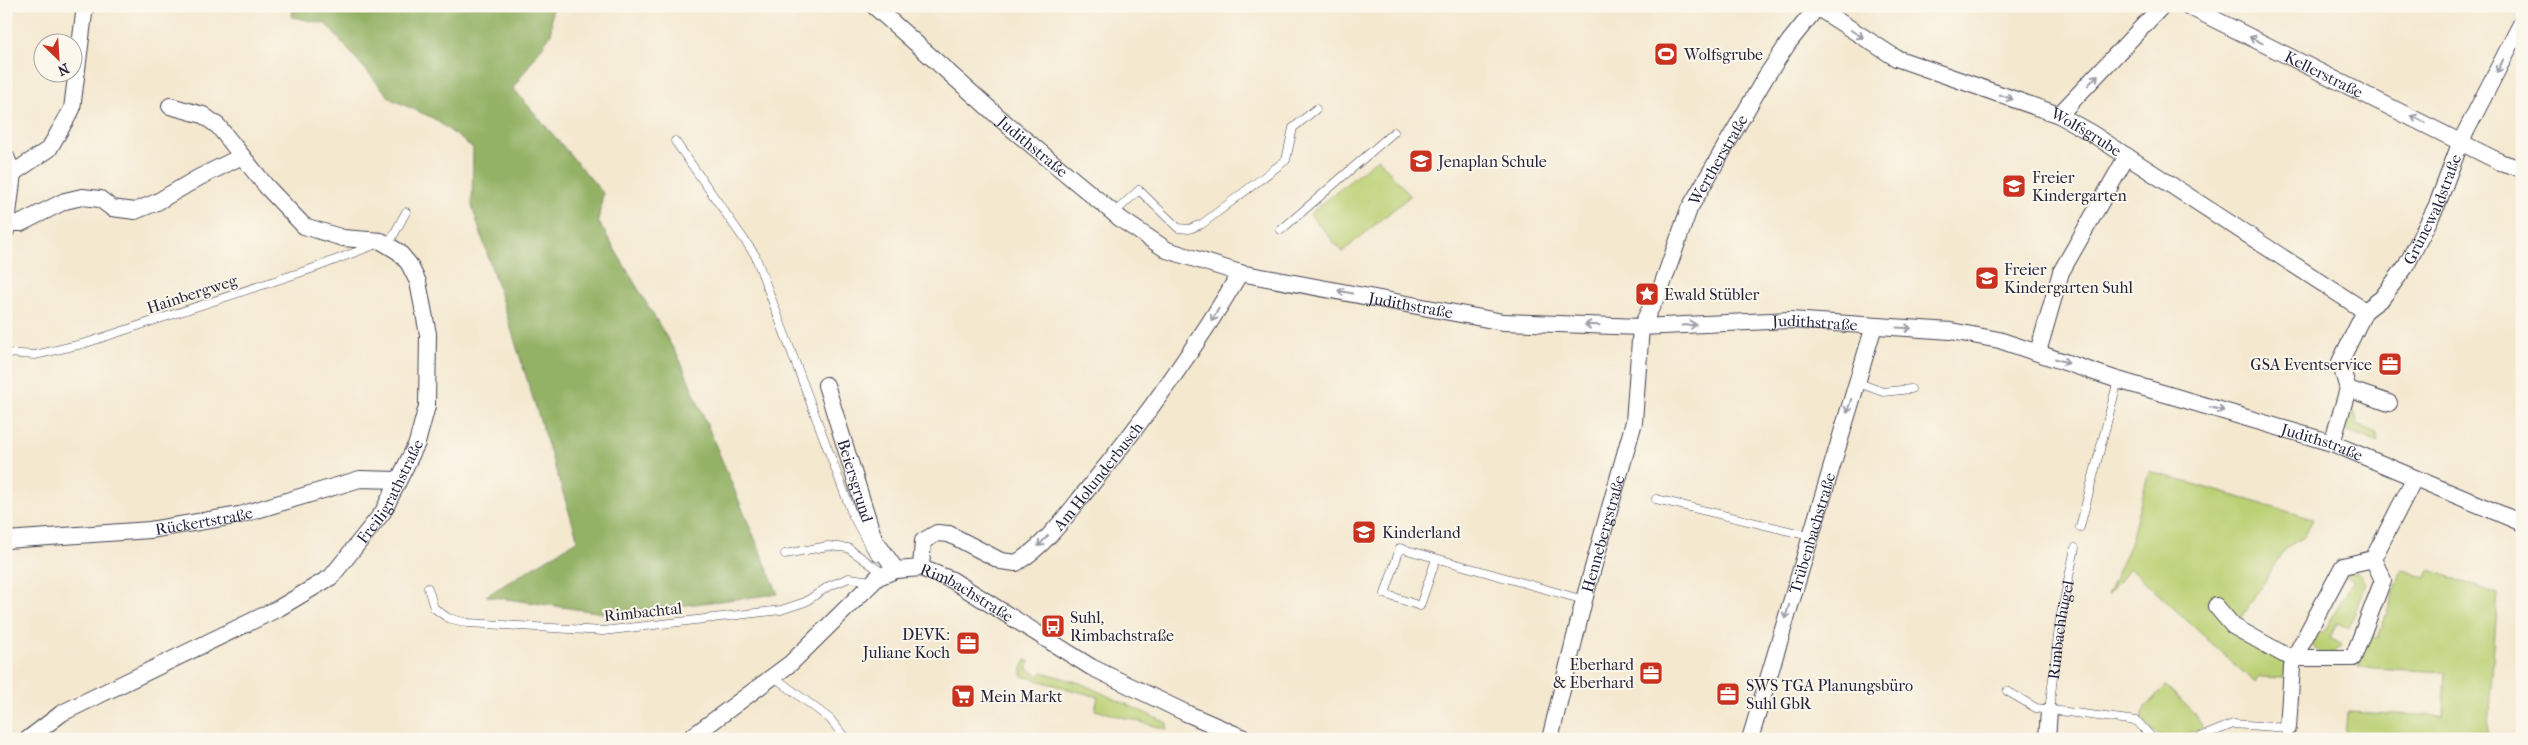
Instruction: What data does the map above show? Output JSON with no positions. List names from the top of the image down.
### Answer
{
  "streets": {
    "street": [
      "Kellerstraße",
      "Wolfsgrube",
      "Judithstraße",
      "Wertherstraße",
      "Grünewaldstraße",
      "Am Holunderbusch",
      "Beiersgrund",
      "Freiligrathstraße",
      "Rückertstraße",
      "Trübenbachstraße",
      "Hennebergstraße",
      "Rimbachstraße",
      "Rimbachhügel"
    ],
    "lane": ["Hainbergweg", "Rimbachtal"]
  },
  "crossings": [
    ["Kellerstraße", "Grünewaldstraße"],
    ["Wolfsgrube", "Wertherstraße"],
    ["Wolfsgrube", "Grünewaldstraße"],
    ["Judithstraße", "Wertherstraße"],
    ["Judithstraße", "Am Holunderbusch"],
    ["Judithstraße", "Trübenbachstraße"],
    ["Judithstraße", "Hennebergstraße"],
    ["Wertherstraße", "Hennebergstraße"],
    ["Hainbergweg", "Freiligrathstraße"],
    ["Am Holunderbusch", "Rimbachstraße"],
    ["Beiersgrund", "Rimbachstraße"],
    ["Beiersgrund", "Rimbachtal"],
    ["Freiligrathstraße", "Rückertstraße"],
    ["Rimbachstraße", "Rimbachtal"]
  ],
  "one_way": [
    "Kellerstraße",
    "Wolfsgrube",
    "Am Holunderbusch",
    "Trübenbachstraße"
  ],
  "places": {
    "sports": ["Wolfsgrube"],
    "school or university": [
      "Jenaplan Schule",
      "Freier Kindergarten",
      "Freier Kindergarten Suhl",
      "Kinderland"
    ],
    "place": ["Ewald Stübler"],
    "office": [
      "GSA Eventservice",
      "DEVK: Juliane Koch",
      "Eberhard & Eberhard",
      "SWS TGA Planungsbüro Suhl GbR"
    ],
    "bus stop": ["Suhl, Rimbachstraße"],
    "supermarket": ["Mein Markt"]
  },
  "north": "bottom right"
}
